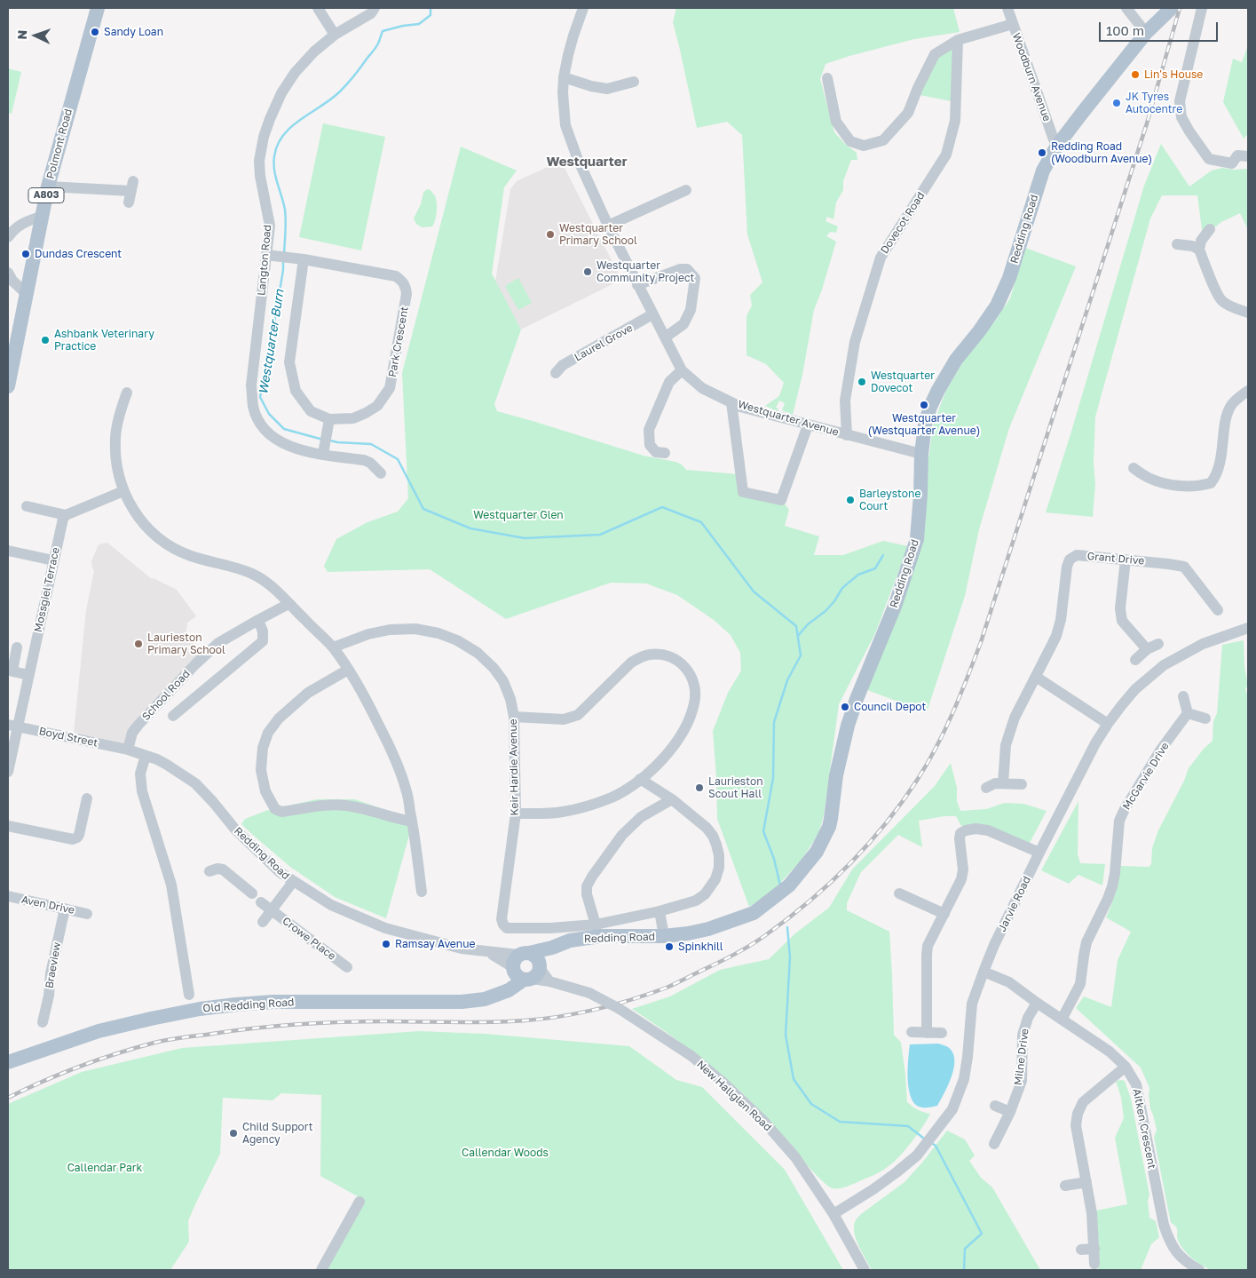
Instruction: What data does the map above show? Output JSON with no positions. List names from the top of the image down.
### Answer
{
  "streets": {
    "main road": [
      "Polmont Road",
      "A803",
      "Redding Road",
      "Old Redding Road"
    ],
    "street": [
      "Woodburn Avenue",
      "Dovecot Road",
      "Langton Road",
      "Park Crescent",
      "Laurel Grove",
      "Westquarter Avenue",
      "Grant Drive",
      "Mossgiel Terrace",
      "School Road",
      "Boyd Street",
      "Keir Hardie Avenue",
      "McGarvie Drive",
      "Jarvie Road",
      "Aven Drive",
      "Crowe Place",
      "Braeview",
      "Milne Drive",
      "New Hallglen Road",
      "Aitken Crescent"
    ]
  },
  "crossings": [
    ["Woodburn Avenue", "Redding Road"],
    ["Dovecot Road", "Westquarter Avenue"],
    ["Redding Road", "Westquarter Avenue"],
    ["Redding Road", "School Road"],
    ["Redding Road", "Boyd Street"],
    ["Redding Road", "Crowe Place"],
    ["Redding Road", "Old Redding Road"],
    ["Redding Road", "New Hallglen Road"],
    ["Langton Road", "Park Crescent"],
    ["Laurel Grove", "Westquarter Avenue"],
    ["Mossgiel Terrace", "Boyd Street"],
    ["School Road", "Boyd Street"],
    ["McGarvie Drive", "Aitken Crescent"],
    ["Jarvie Road", "New Hallglen Road"],
    ["Jarvie Road", "Aitken Crescent"],
    ["Aven Drive", "Braeview"],
    ["Old Redding Road", "New Hallglen Road"],
    ["Milne Drive", "Aitken Crescent"]
  ],
  "districts": ["Westquarter"],
  "water": ["Westquarter Burn"],
  "parks": ["Westquarter Glen", "Callendar Woods", "Callendar Park"],
  "places": [
    "Sandy Loan",
    "Lin's House",
    "JK Tyres Autocentre",
    "Redding Road (Woodburn Avenue)",
    "Westquarter Primary School",
    "Dundas Crescent",
    "Westquarter Community Project",
    "Ashbank Veterinary Practice",
    "Westquarter Dovecot",
    "Westquarter (Westquarter Avenue)",
    "Barleystone Court",
    "Laurieston Primary School",
    "Council Depot",
    "Laurieston Scout Hall",
    "Ramsay Avenue",
    "Spinkhill",
    "Child Support Agency"
  ],
  "scale_bar": "100 m",
  "north": "left"
}
